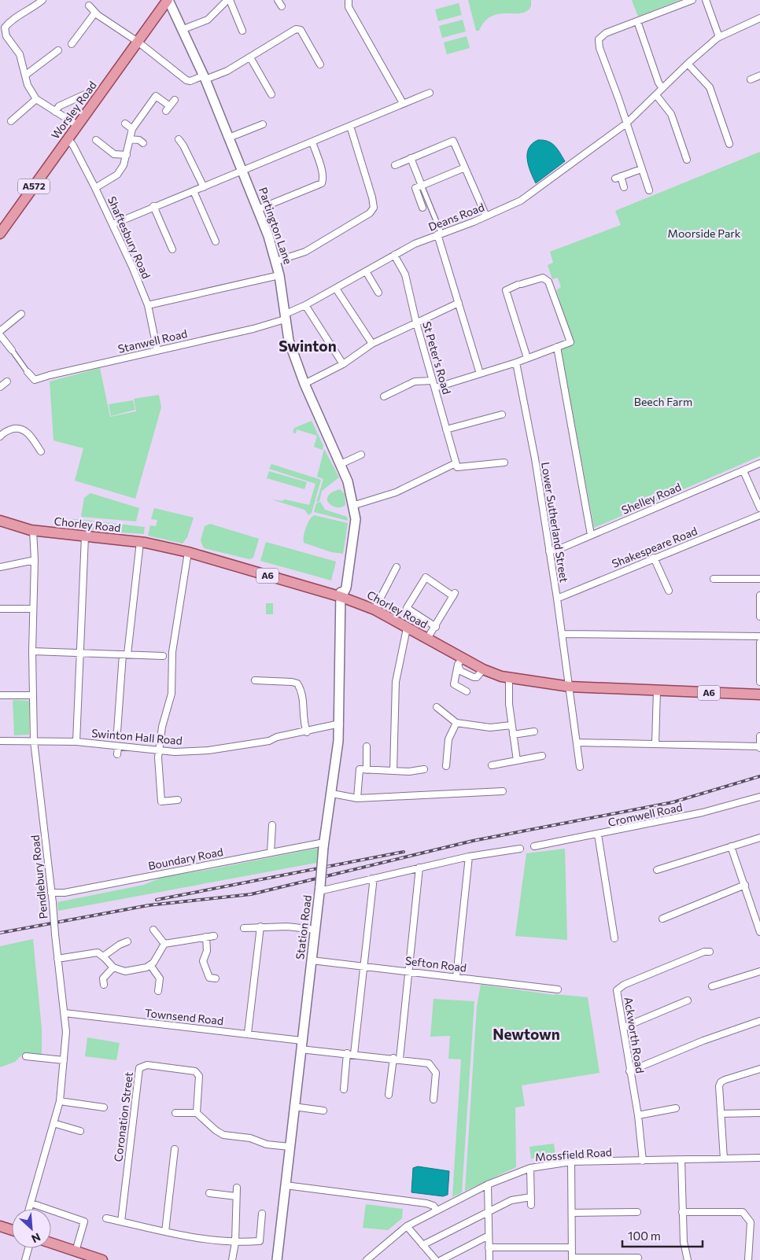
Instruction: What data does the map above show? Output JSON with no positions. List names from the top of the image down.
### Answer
{
  "streets": {
    "main road": [
      "Worsley Road",
      "A572",
      "Partington Lane",
      "Chorley Road",
      "A6",
      "Station Road"
    ],
    "street": [
      "Deans Road",
      "Shaftesbury Road",
      "Stanwell Road",
      "St Peter's Road",
      "Shelley Road",
      "Lower Sutherland Street",
      "Shakespeare Road",
      "Swinton Hall Road",
      "Cromwell Road",
      "Boundary Road",
      "Pendlebury Road",
      "Sefton Road",
      "Townsend Road",
      "Ackworth Road",
      "Coronation Street",
      "Mossfield Road"
    ]
  },
  "crossings": [
    ["Worsley Road", "Partington Lane"],
    ["Worsley Road", "Shaftesbury Road"],
    ["Deans Road", "Partington Lane"],
    ["Deans Road", "Stanwell Road"],
    ["Deans Road", "St Peter's Road"],
    ["Partington Lane", "Stanwell Road"],
    ["Partington Lane", "Chorley Road"],
    ["Partington Lane", "Station Road"],
    ["Shaftesbury Road", "Stanwell Road"],
    ["Shelley Road", "Lower Sutherland Street"],
    ["Lower Sutherland Street", "Chorley Road"],
    ["Lower Sutherland Street", "Shakespeare Road"],
    ["Chorley Road", "Pendlebury Road"],
    ["Chorley Road", "Station Road"],
    ["Swinton Hall Road", "Pendlebury Road"],
    ["Swinton Hall Road", "Station Road"],
    ["Boundary Road", "Pendlebury Road"],
    ["Boundary Road", "Station Road"],
    ["Pendlebury Road", "Townsend Road"],
    ["Station Road", "Sefton Road"],
    ["Station Road", "Townsend Road"],
    ["Ackworth Road", "Mossfield Road"]
  ],
  "districts": ["Swinton", "Newtown"],
  "parks": ["Moorside Park", "Beech Farm"],
  "scale_bar": "100 m",
  "north": "bottom right"
}
